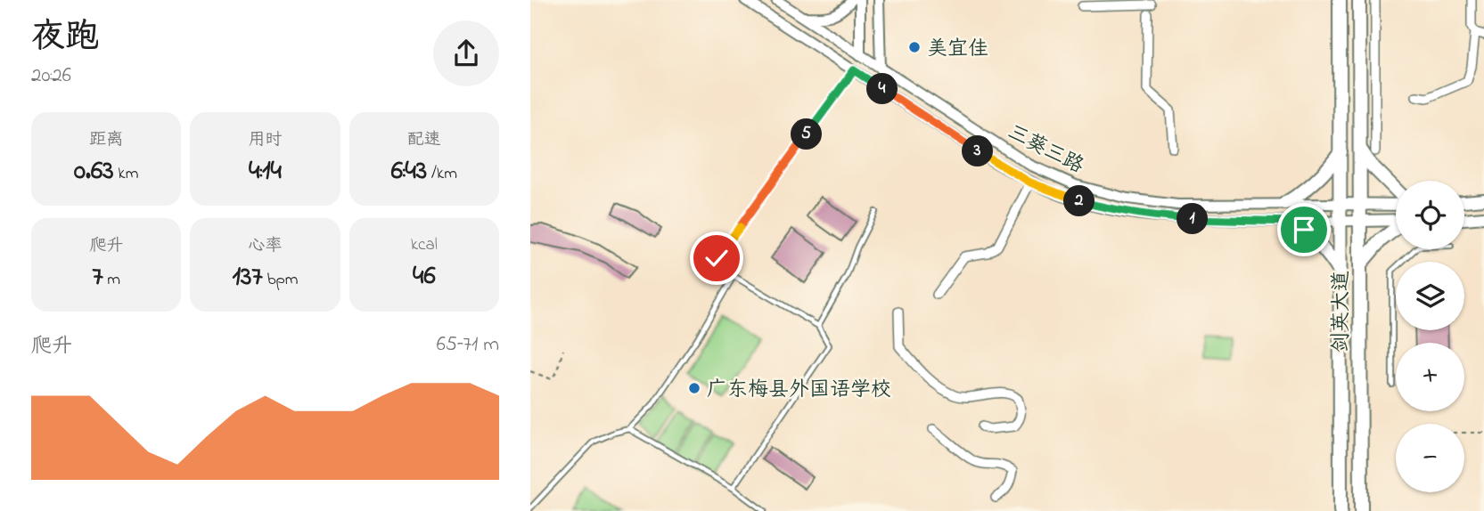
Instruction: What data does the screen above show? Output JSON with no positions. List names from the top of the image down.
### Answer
{
  "streets": {
    "main road": ["剑英大道"],
    "street": ["三葵三路"]
  },
  "crossings": [
    ["三葵三路", "剑英大道"]
  ],
  "places": ["美宜佳", "广东梅县外国语学校"],
  "page": {
    "heading": ["夜跑", "20:26"],
    "pins": [
      "4",
      "5",
      "3",
      "2",
      "1"
    ],
    "stats": [
      ["距离", "0.63 km"],
      ["用时", "4:14"],
      ["配速", "6:43 /km"],
      ["爬升", "7 m"],
      ["心率", "137 bpm"],
      ["kcal", "46"]
    ],
    "map_buttons": ["+", "−"],
    "chart": ["爬升", "65–71 m"]
  }
}
